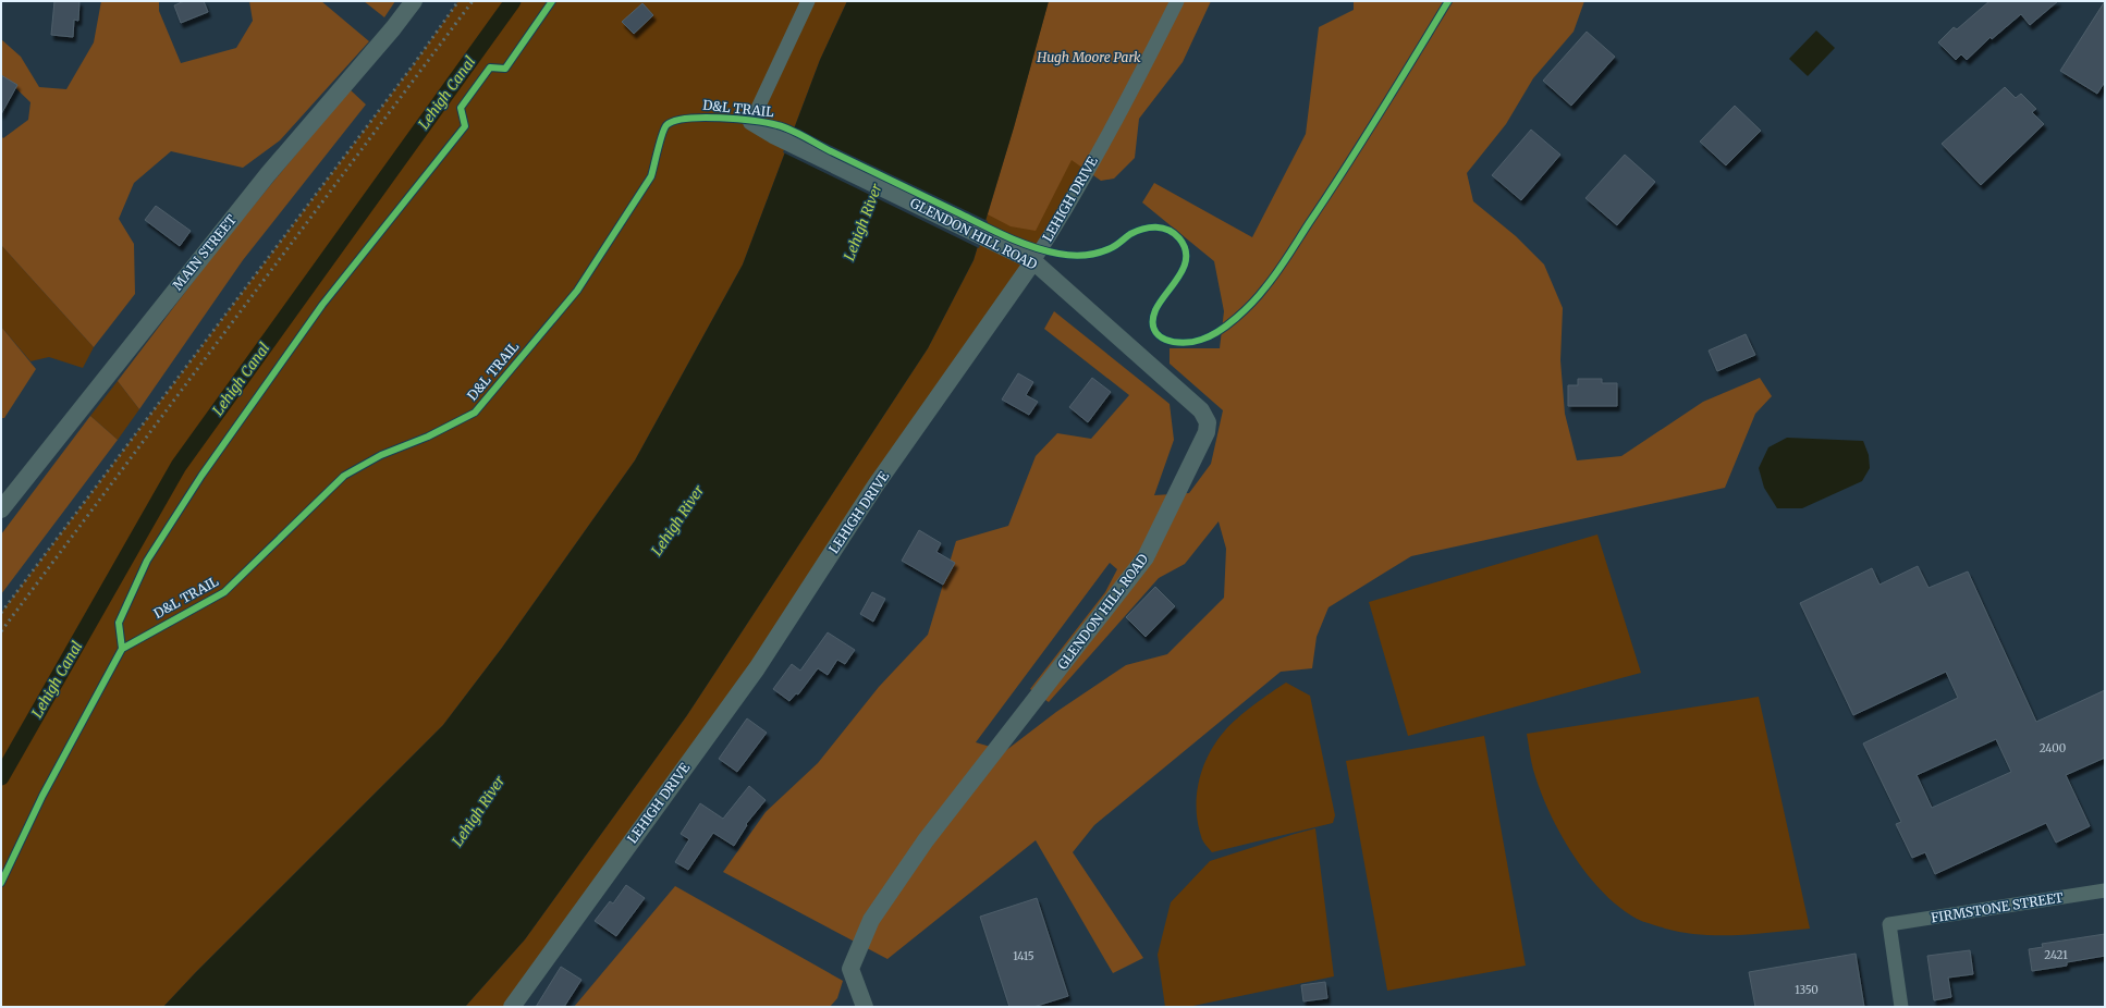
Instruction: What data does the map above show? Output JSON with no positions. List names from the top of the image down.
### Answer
{
  "streets": {
    "street": [
      "LEHIGH DRIVE",
      "GLENDON HILL ROAD",
      "MAIN STREET",
      "FIRMSTONE STREET"
    ],
    "cycle path": ["D&L TRAIL"]
  },
  "crossings": [
    ["LEHIGH DRIVE", "GLENDON HILL ROAD"]
  ],
  "water": ["Lehigh Canal", "Lehigh River"],
  "parks": ["Hugh Moore Park"],
  "house_numbers": [
    "2400",
    "2421",
    "1415",
    "1350"
  ]
}
